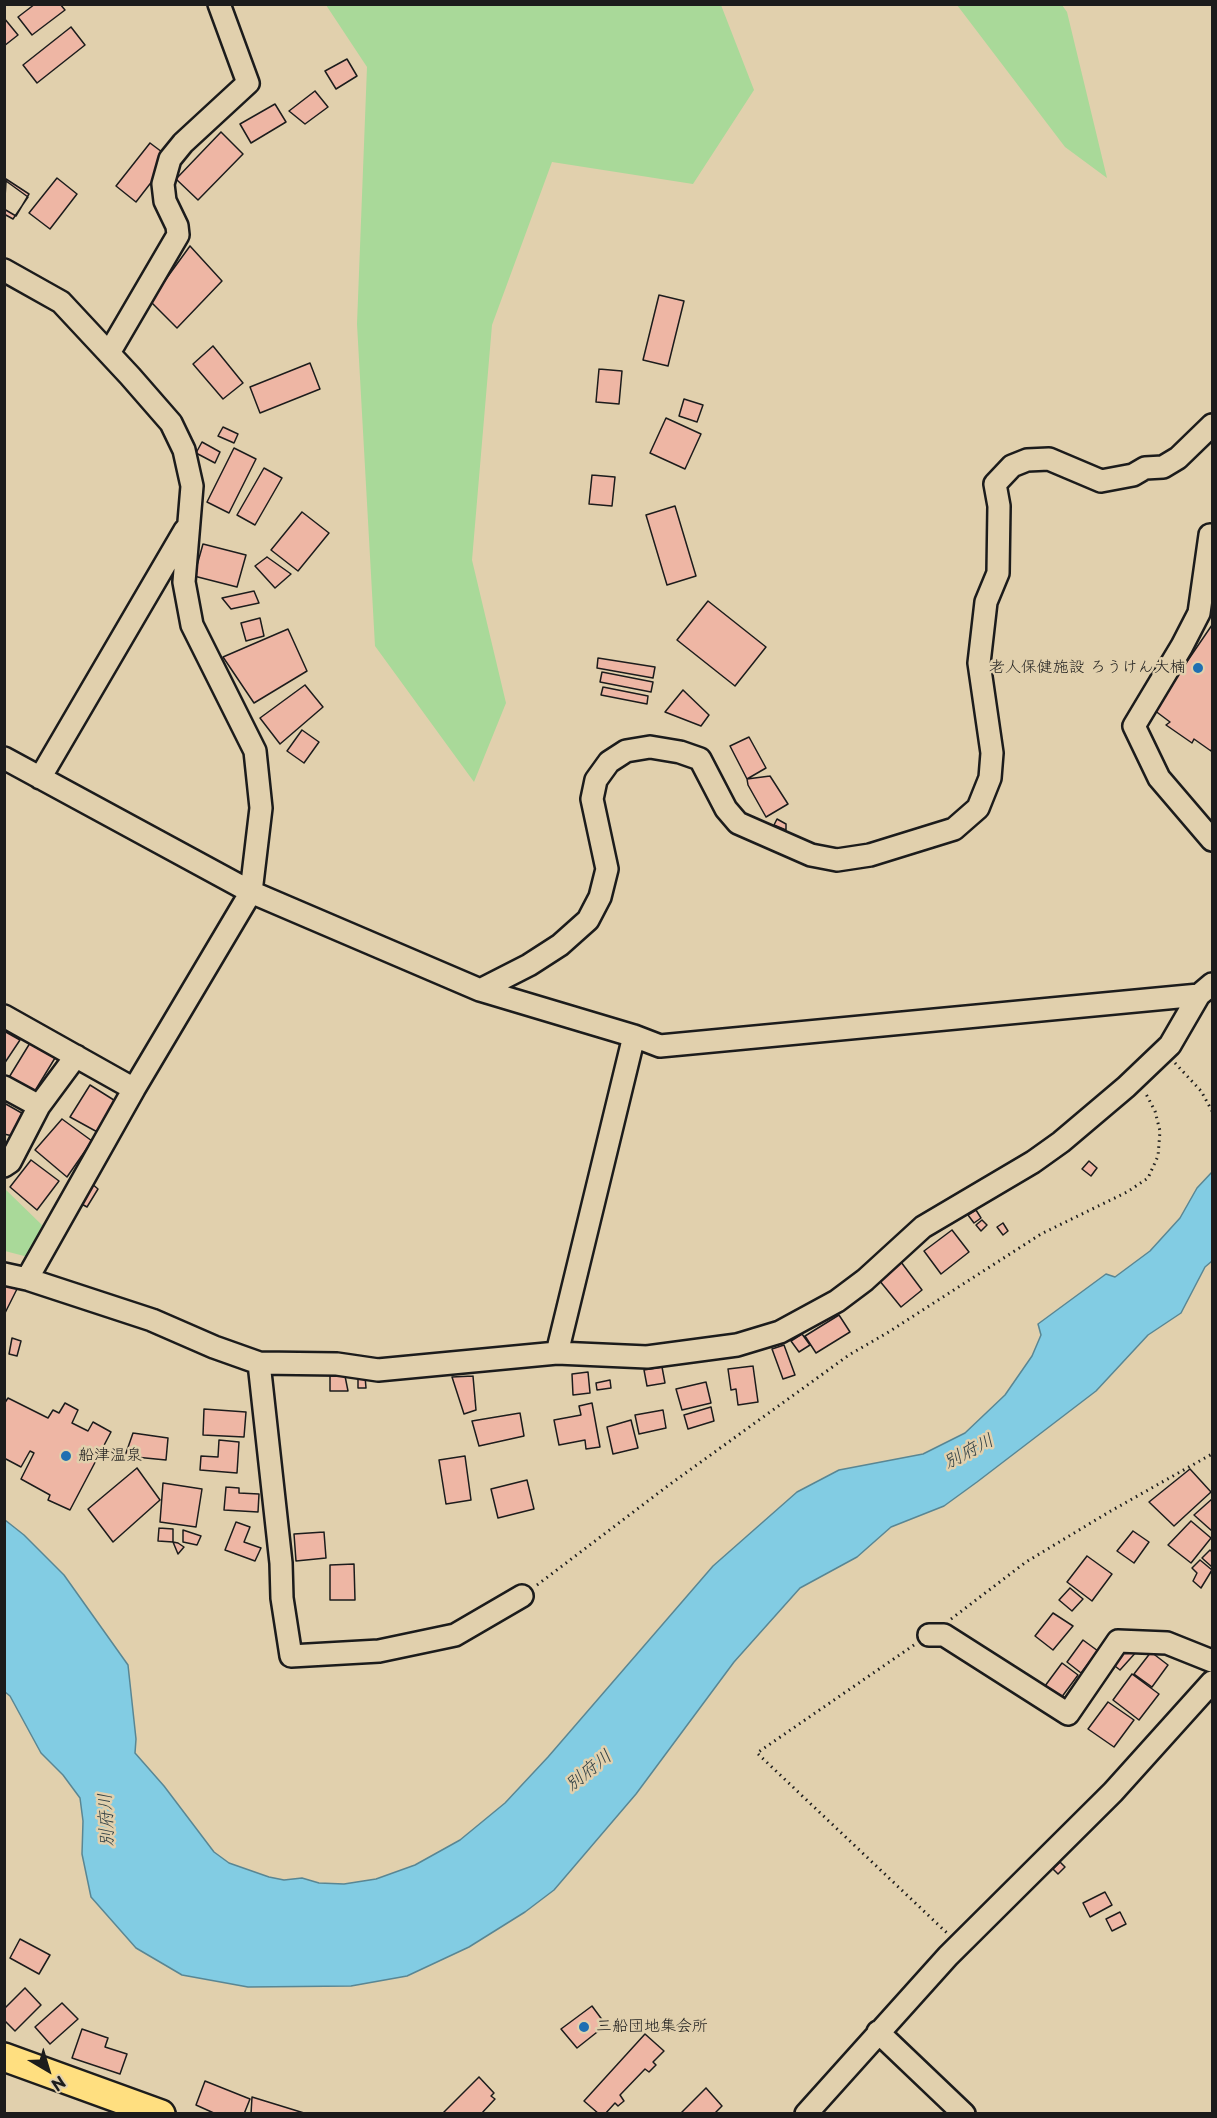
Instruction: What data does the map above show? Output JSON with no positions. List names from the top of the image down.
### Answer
{
  "water": ["別府川"],
  "places": ["老人保健施設 ろうけん大楠", "船津温泉", "三船団地集会所"],
  "north": "bottom right"
}
